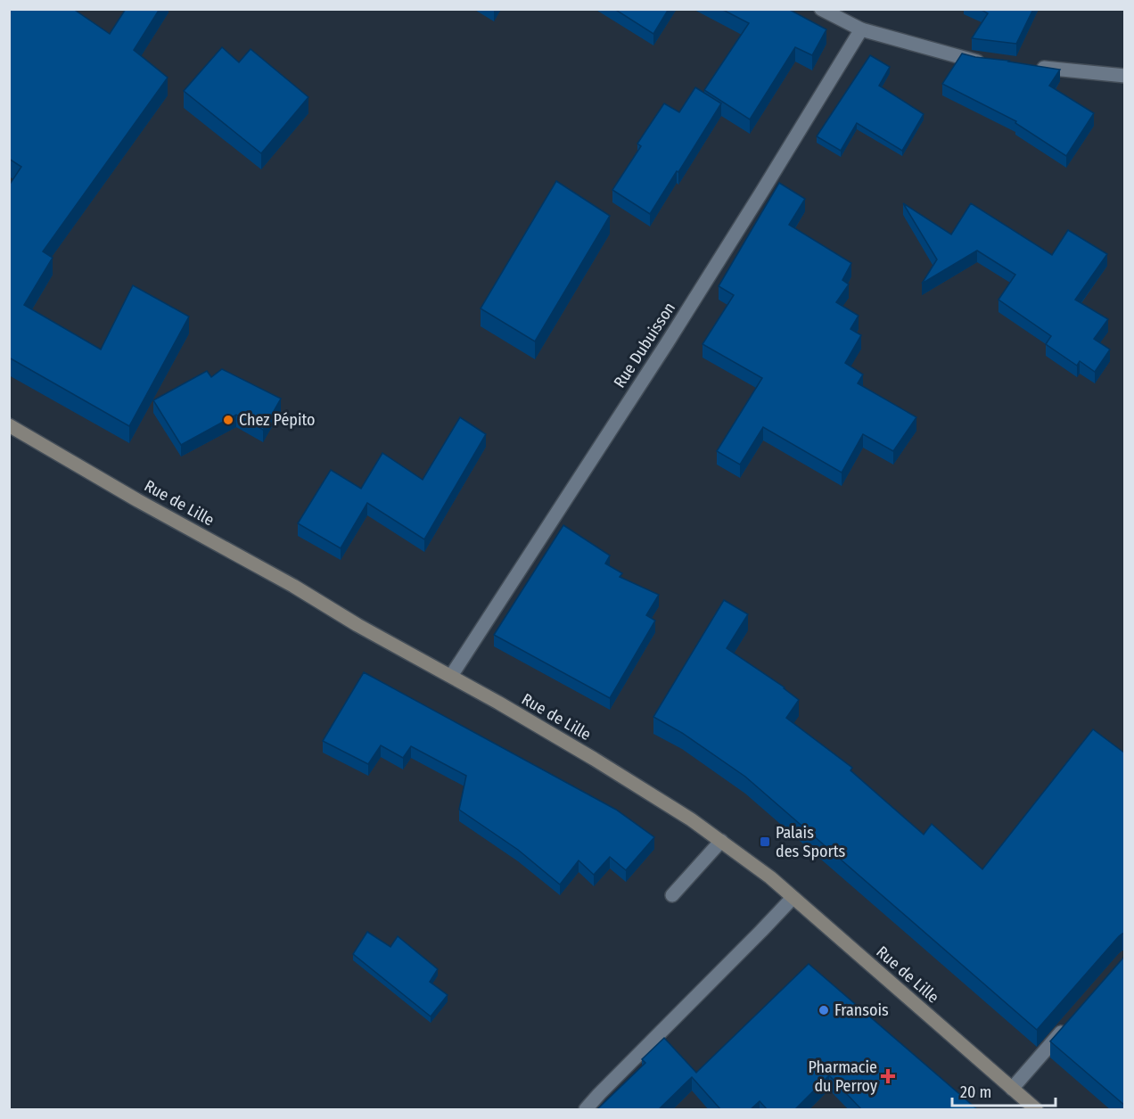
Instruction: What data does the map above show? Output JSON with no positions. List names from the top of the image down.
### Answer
{
  "streets": {
    "main road": ["Rue de Lille"],
    "street": ["Rue Dubuisson"]
  },
  "crossings": [
    ["Rue Dubuisson", "Rue de Lille"]
  ],
  "places": {
    "other": ["Chez Pépito", "Fransois"],
    "transit": ["Palais des Sports"],
    "health": ["Pharmacie du Perroy"]
  },
  "scale_bar": "20 m"
}
